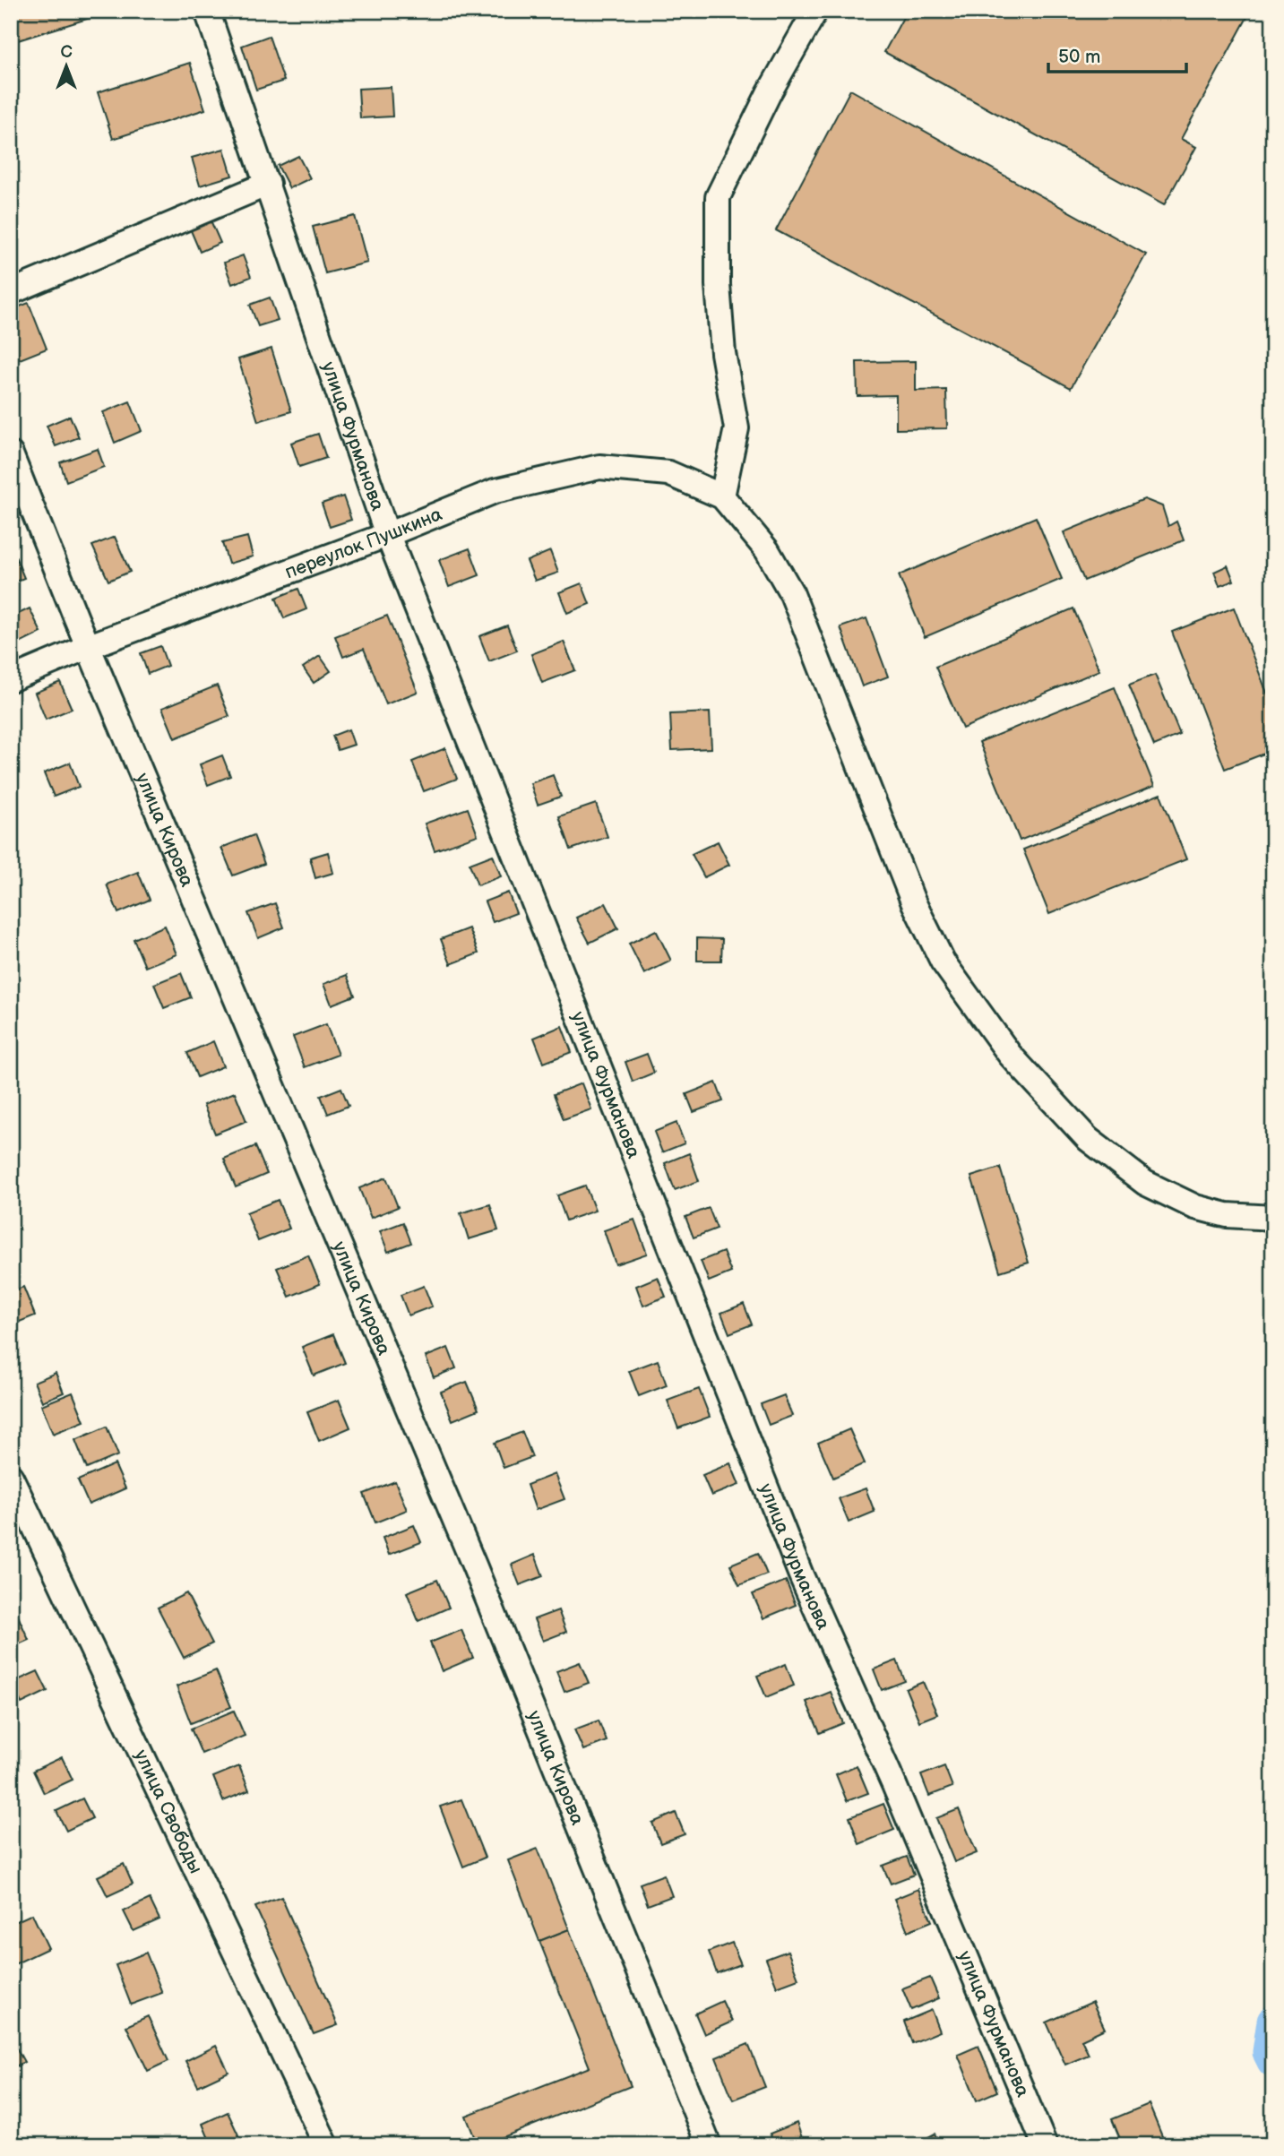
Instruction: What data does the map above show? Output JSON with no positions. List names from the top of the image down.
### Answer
{
  "streets": {
    "street": [
      "улица Фурманова",
      "переулок Пушкина",
      "улица Кирова",
      "улица Свободы"
    ]
  },
  "crossings": [
    ["улица Фурманова", "переулок Пушкина"],
    ["переулок Пушкина", "улица Кирова"]
  ],
  "scale_bar": "50 m",
  "north": "top"
}
